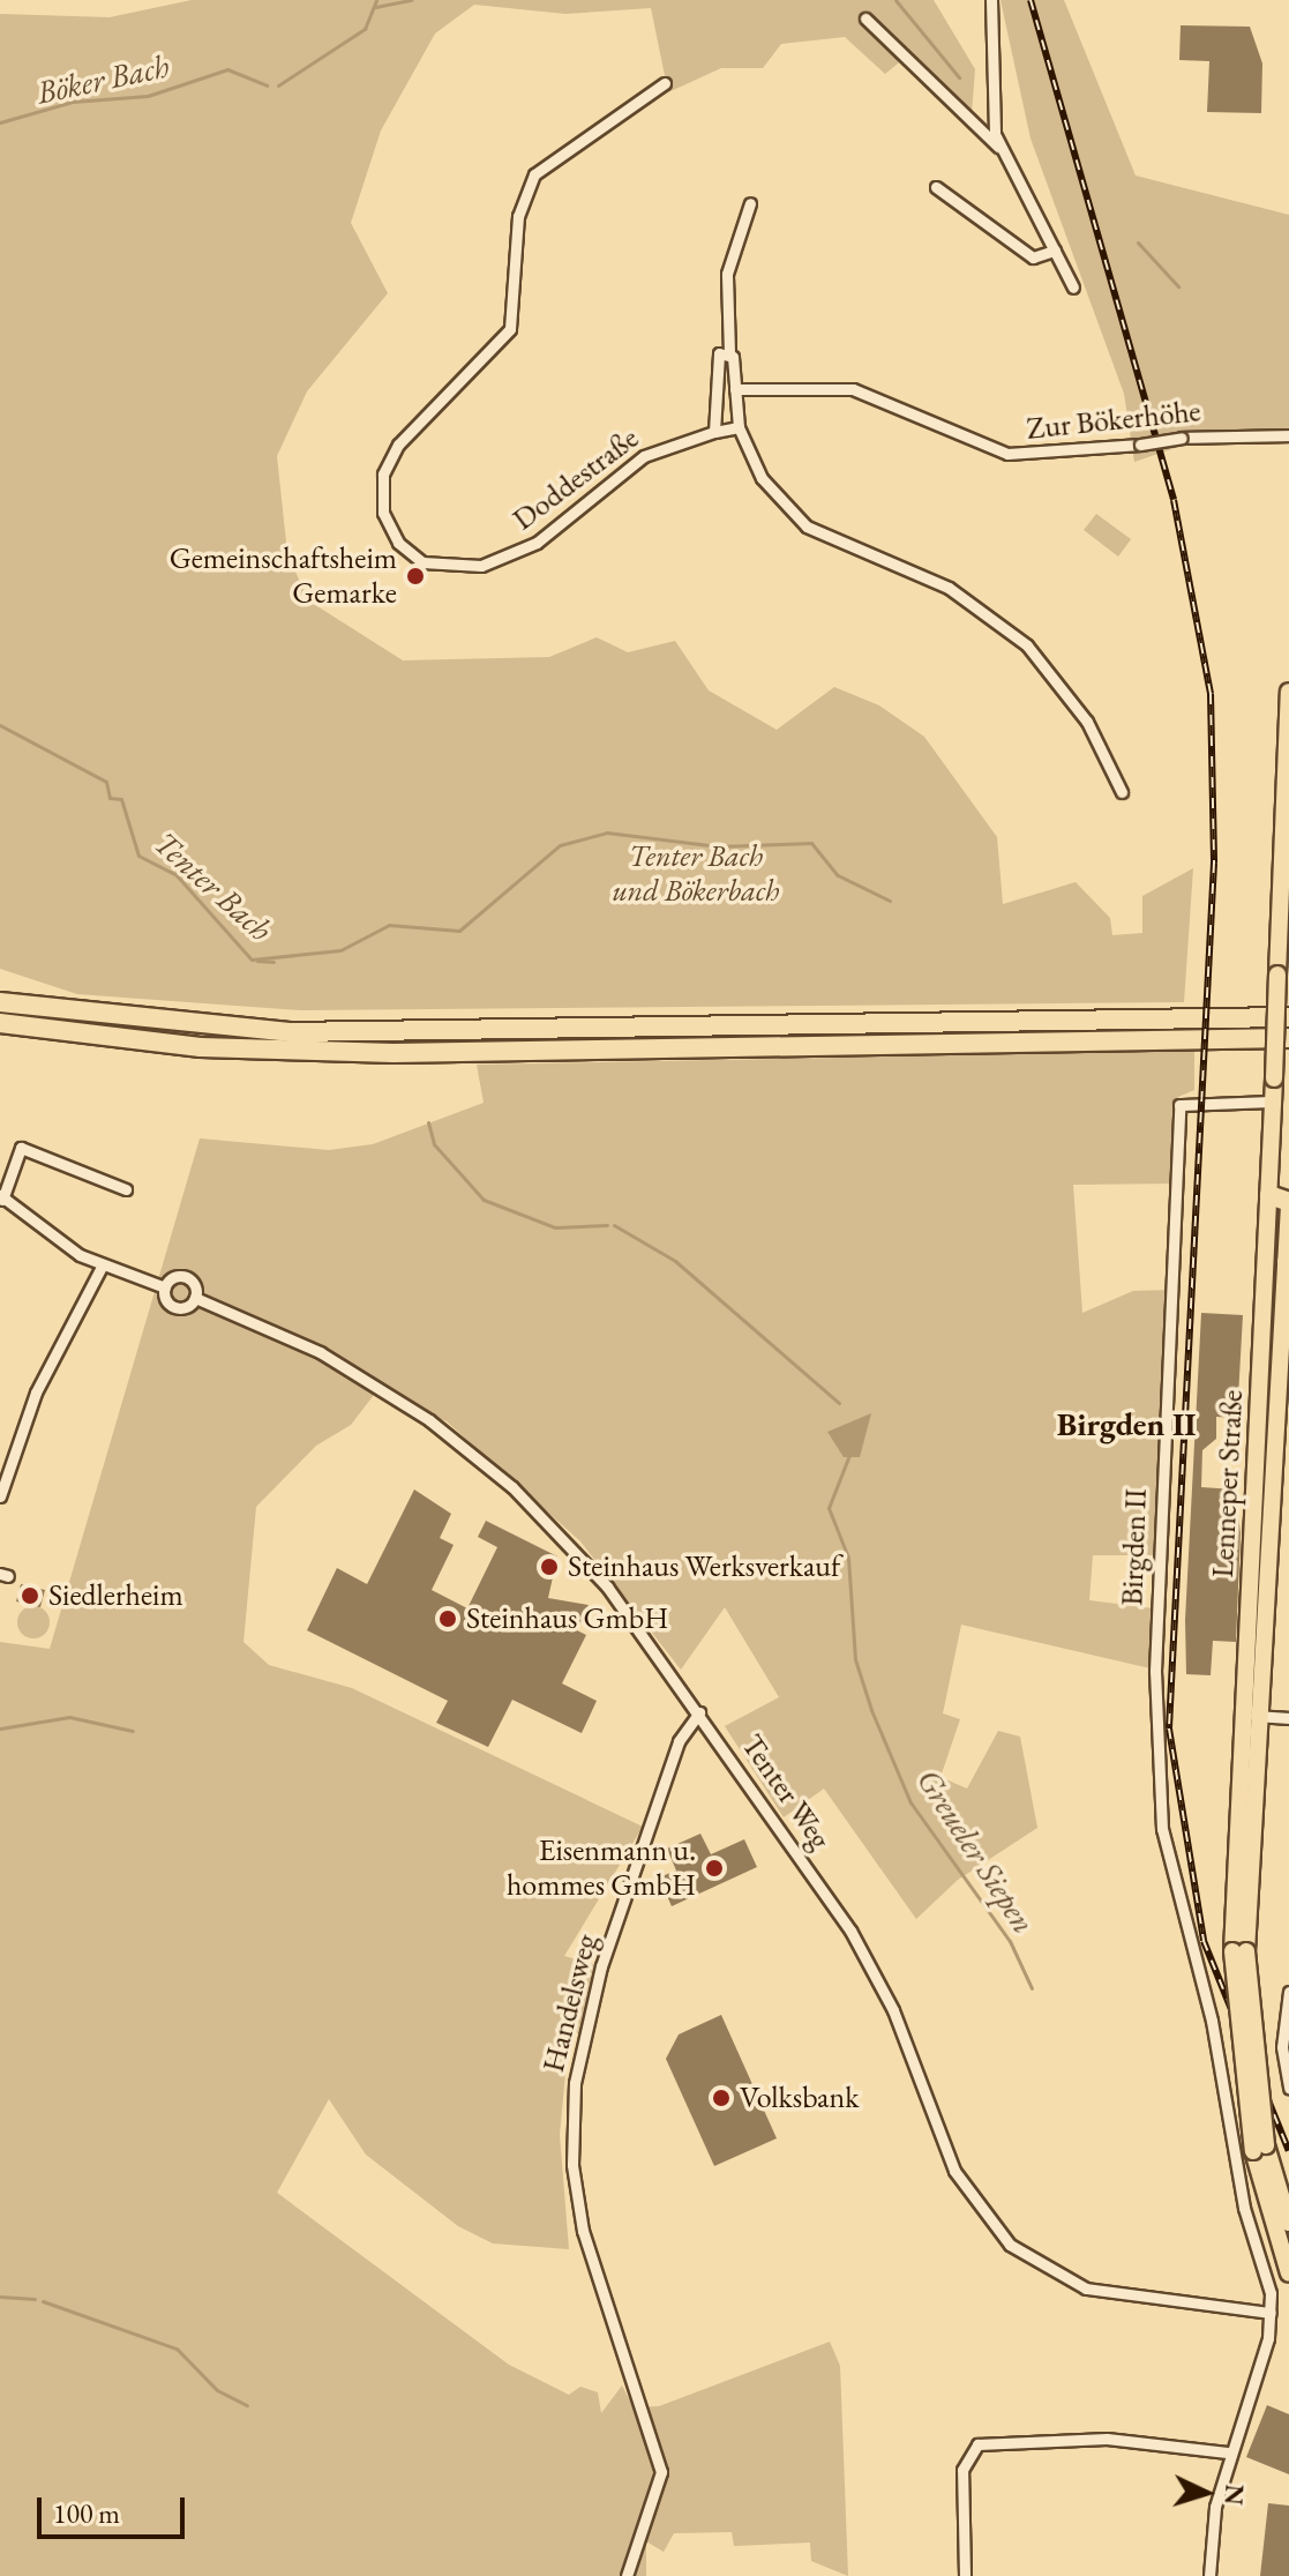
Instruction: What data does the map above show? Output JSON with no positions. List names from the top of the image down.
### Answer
{
  "streets": {
    "main road": ["Lenneper Straße"],
    "street": [
      "Zur Bökerhöhe",
      "Doddestraße",
      "Birgden II",
      "Tenter Weg",
      "Handelsweg"
    ]
  },
  "crossings": [
    ["Lenneper Straße", "Birgden II"],
    ["Birgden II", "Tenter Weg"],
    ["Tenter Weg", "Handelsweg"]
  ],
  "districts": ["Birgden II"],
  "water": ["Böker Bach", "Tenter Bach", "Greueler Siepen"],
  "parks": ["Tenter Bach und Bökerbach"],
  "places": [
    "Gemeinschaftsheim Gemarke",
    "Steinhaus Werksverkauf",
    "Siedlerheim",
    "Steinhaus GmbH",
    "Eisenmann u. hommes GmbH",
    "Volksbank"
  ],
  "scale_bar": "100 m",
  "north": "right"
}
